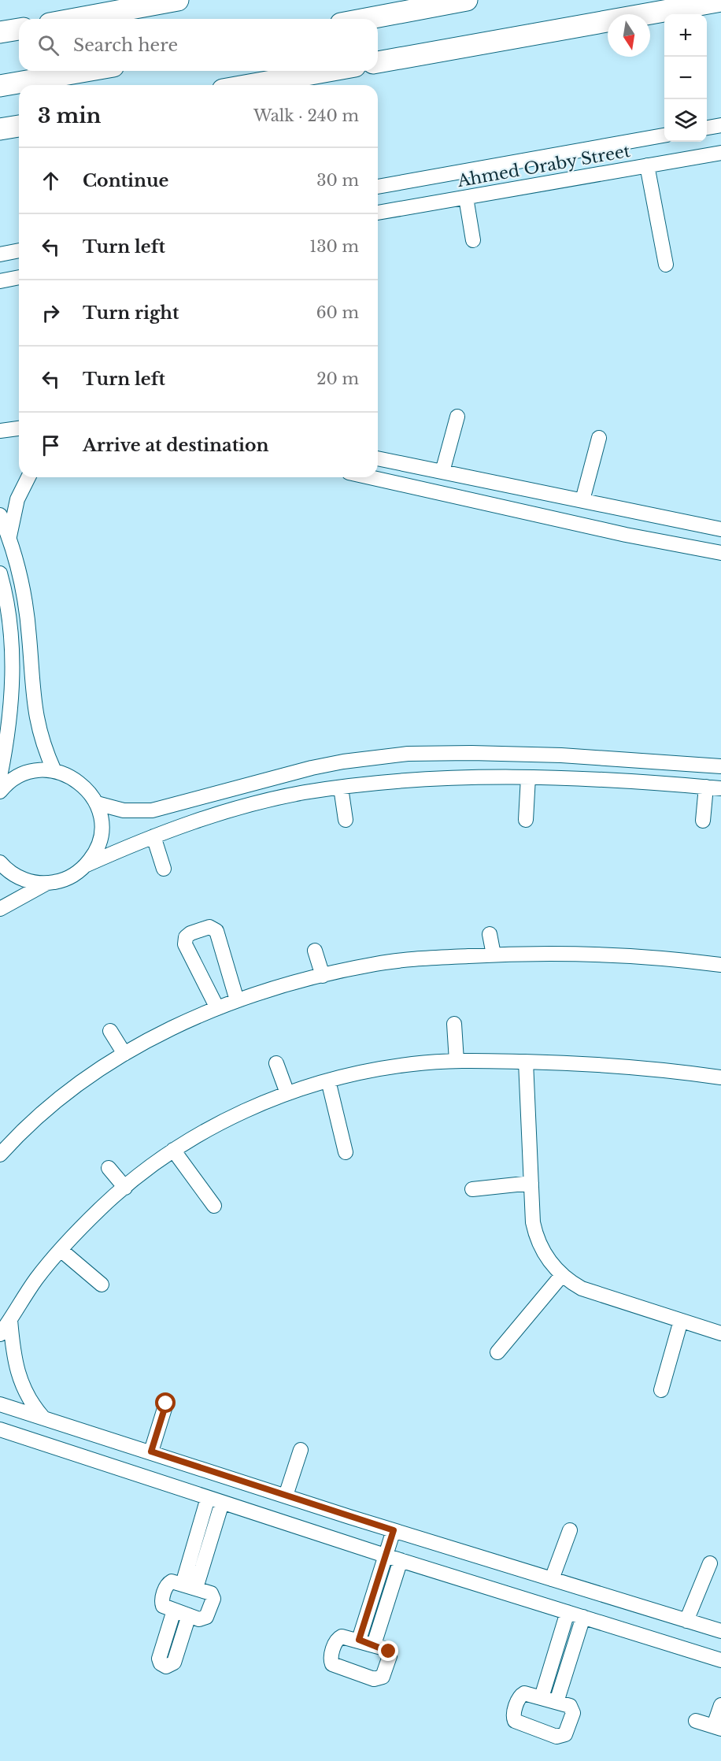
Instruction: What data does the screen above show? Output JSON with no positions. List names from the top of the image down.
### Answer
{
  "streets": {
    "street": ["Ahmed Oraby Street"]
  },
  "north": "bottom",
  "page": {
    "map_buttons": ["+", "−"],
    "search": "Search here",
    "heading": ["3 min", "Walk · 240 m"],
    "list": [
      ["Continue", "30 m"],
      ["Turn left", "130 m"],
      ["Turn right", "60 m"],
      ["Turn left", "20 m"],
      "Arrive at destination"
    ]
  }
}
